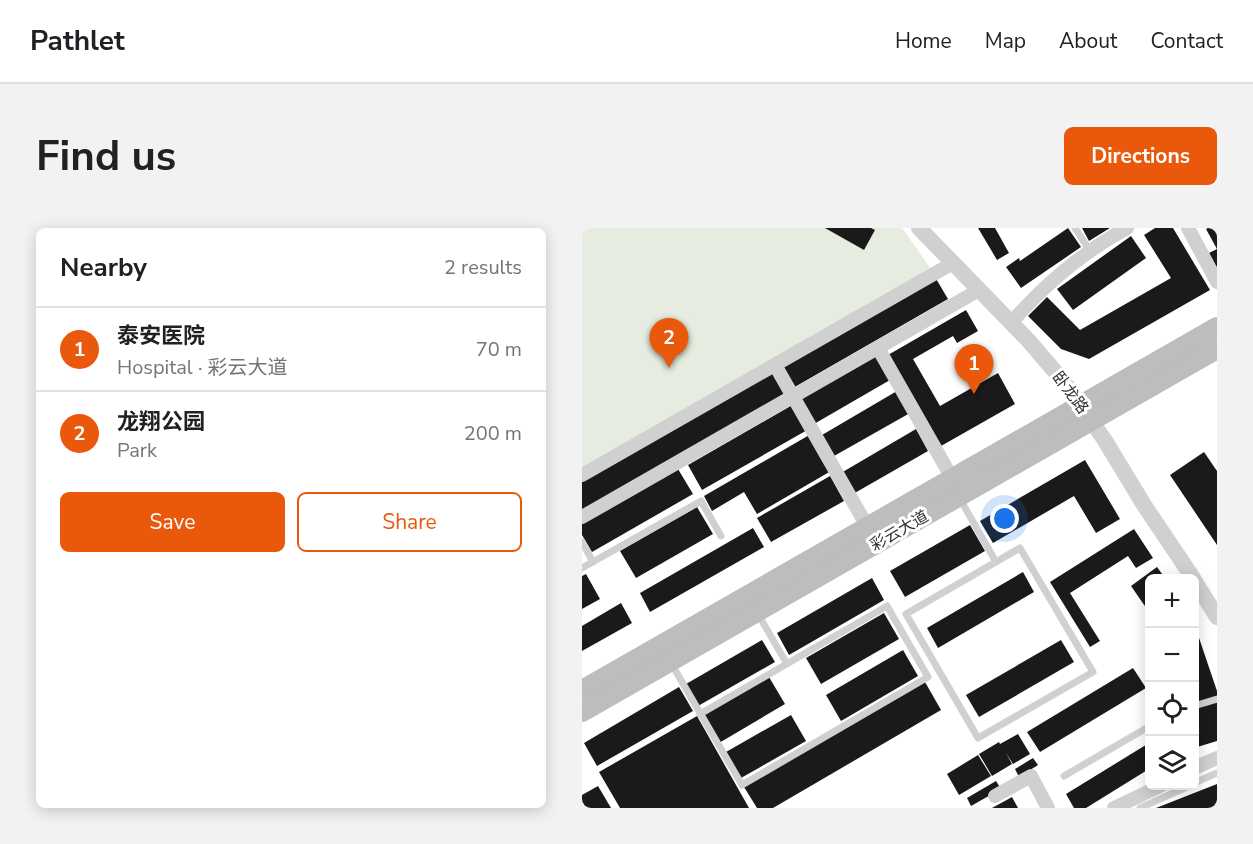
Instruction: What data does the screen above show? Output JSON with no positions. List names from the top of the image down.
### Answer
{
  "streets": {
    "main road": ["彩云大道"],
    "street": ["卧龙路"]
  },
  "crossings": [
    ["卧龙路", "彩云大道"]
  ],
  "page": {
    "header": "Pathlet",
    "nav": [
      "Home",
      "Map",
      "About",
      "Contact"
    ],
    "buttons": [
      "Directions",
      ["Save", "Share"]
    ],
    "title": "Find us",
    "heading": ["Nearby", "2 results"],
    "list": [
      {
        "mark": "1",
        "name": "泰安医院",
        "note": "Hospital · 彩云大道",
        "value": "70 m"
      },
      {
        "mark": "2",
        "name": "龙翔公园",
        "note": "Park",
        "value": "200 m"
      }
    ],
    "pins": ["2", "1"],
    "map_buttons": ["+", "−"]
  }
}
